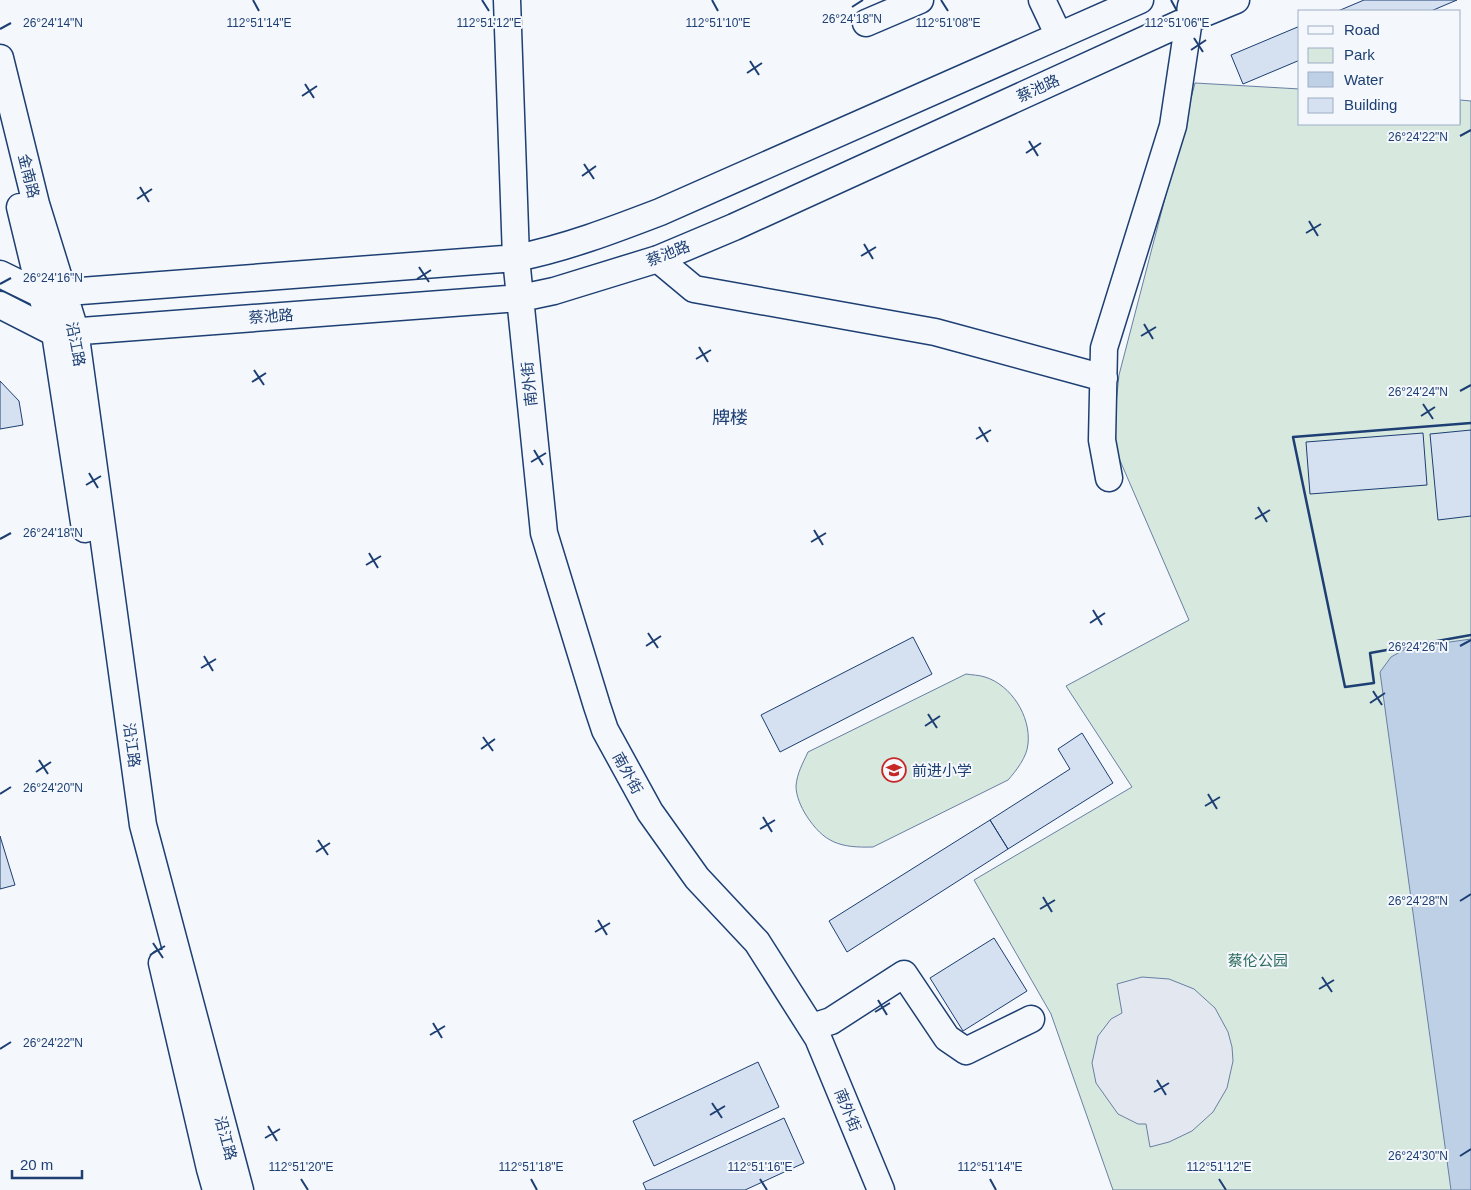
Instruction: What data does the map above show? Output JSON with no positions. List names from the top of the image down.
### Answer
{
  "streets": {
    "street": [
      "蔡池路",
      "金南路",
      "沿江路",
      "南外街"
    ]
  },
  "crossings": [
    ["蔡池路", "沿江路"],
    ["蔡池路", "南外街"],
    ["金南路", "沿江路"]
  ],
  "districts": ["牌楼"],
  "parks": ["蔡伦公园"],
  "places": {
    "school or university": ["前进小学"]
  },
  "legend": [
    "Road",
    "Park",
    "Water",
    "Building"
  ],
  "scale_bar": "20 m",
  "coordinates": [
    "26°24'18\"N",
    "26°24'14\"N",
    "112°51'12\"E",
    "112°51'10\"E",
    "112°51'14\"E",
    "112°51'08\"E",
    "112°51'06\"E",
    "26°24'22\"N",
    "26°24'16\"N",
    "26°24'24\"N",
    "26°24'26\"N",
    "26°24'20\"N",
    "26°24'28\"N",
    "26°24'30\"N",
    "112°51'20\"E",
    "112°51'18\"E",
    "112°51'16\"E"
  ]
}
